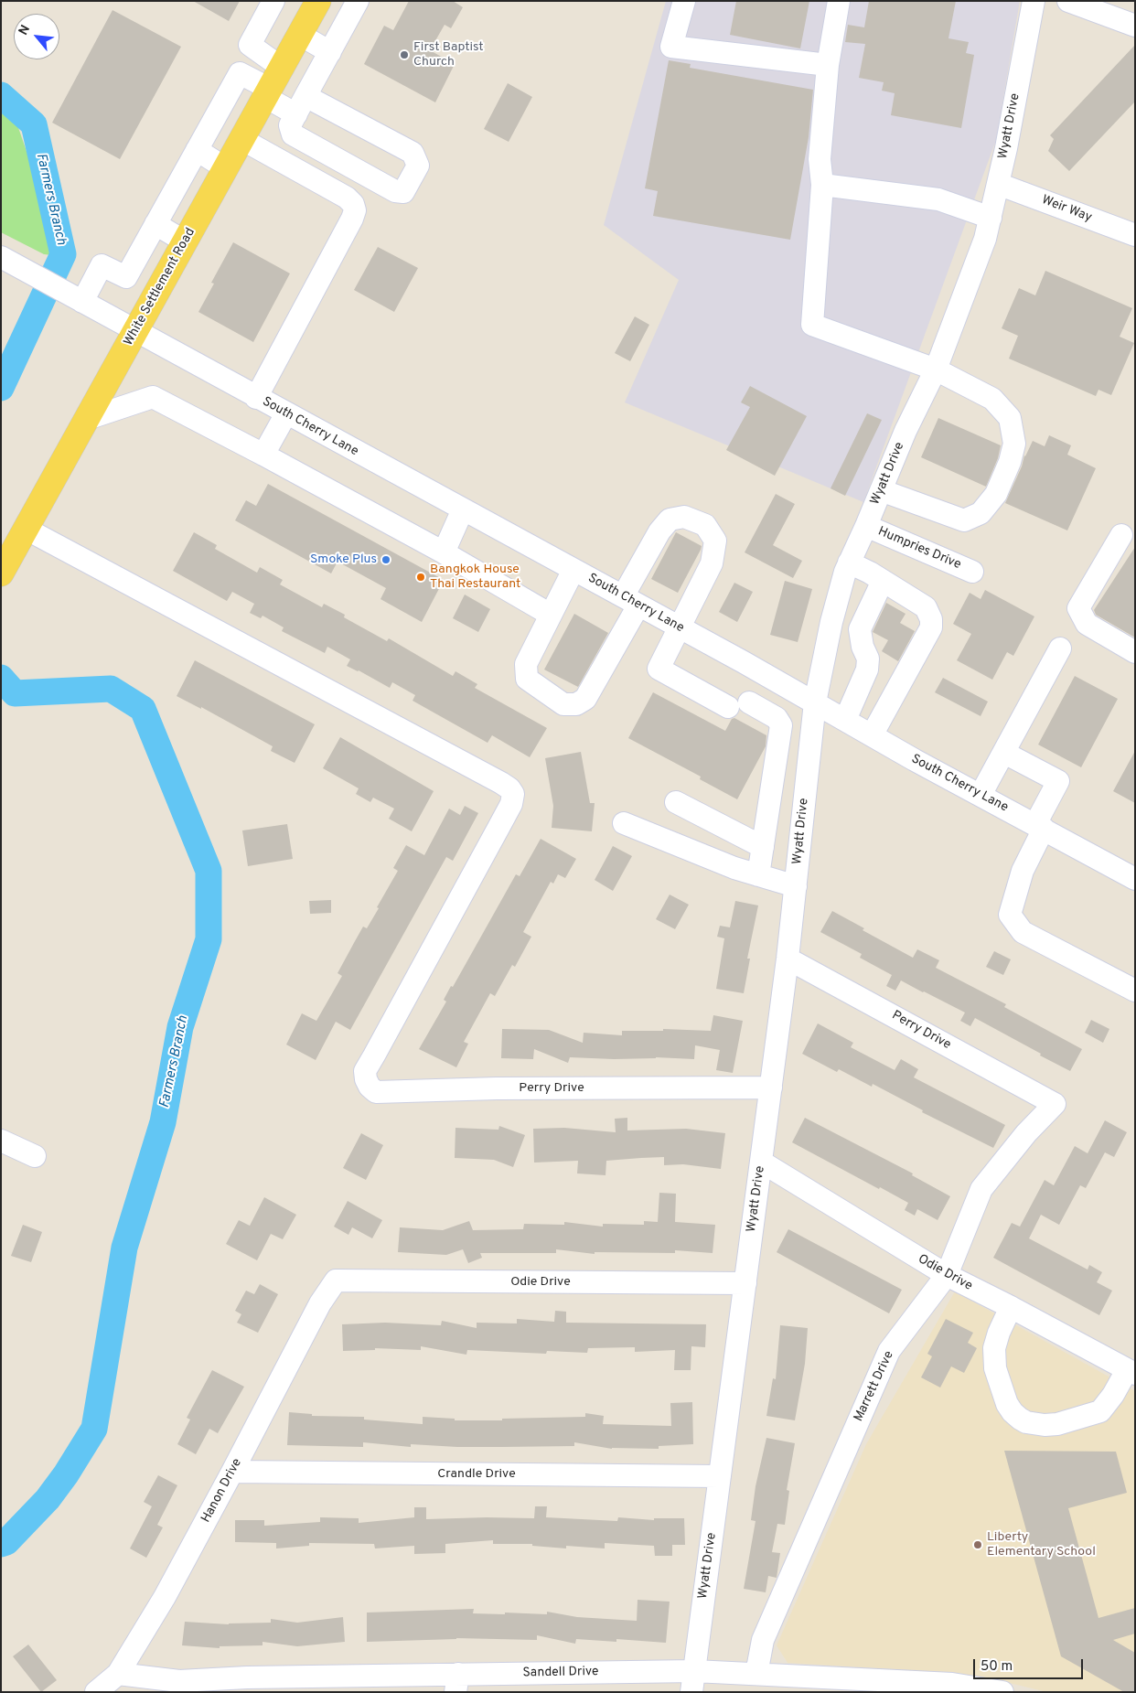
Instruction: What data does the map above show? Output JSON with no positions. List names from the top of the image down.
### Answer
{
  "streets": {
    "main road": ["White Settlement Road"],
    "street": [
      "Wyatt Drive",
      "Weir Way",
      "South Cherry Lane",
      "Humpries Drive",
      "Perry Drive",
      "Odie Drive",
      "Marrett Drive",
      "Crandle Drive",
      "Hanon Drive",
      "Sandell Drive"
    ]
  },
  "crossings": [
    ["Wyatt Drive", "Weir Way"],
    ["Wyatt Drive", "South Cherry Lane"],
    ["Wyatt Drive", "Humpries Drive"],
    ["Wyatt Drive", "Perry Drive"],
    ["Wyatt Drive", "Odie Drive"],
    ["Wyatt Drive", "Crandle Drive"],
    ["Wyatt Drive", "Sandell Drive"],
    ["White Settlement Road", "South Cherry Lane"],
    ["White Settlement Road", "Perry Drive"],
    ["Perry Drive", "Marrett Drive"],
    ["Odie Drive", "Marrett Drive"],
    ["Odie Drive", "Hanon Drive"],
    ["Marrett Drive", "Sandell Drive"],
    ["Crandle Drive", "Hanon Drive"],
    ["Hanon Drive", "Sandell Drive"]
  ],
  "water": ["Farmers Branch"],
  "places": [
    "First Baptist Church",
    "Smoke Plus",
    "Bangkok House Thai Restaurant",
    "Liberty Elementary School"
  ],
  "scale_bar": "50 m",
  "north": "top left"
}
